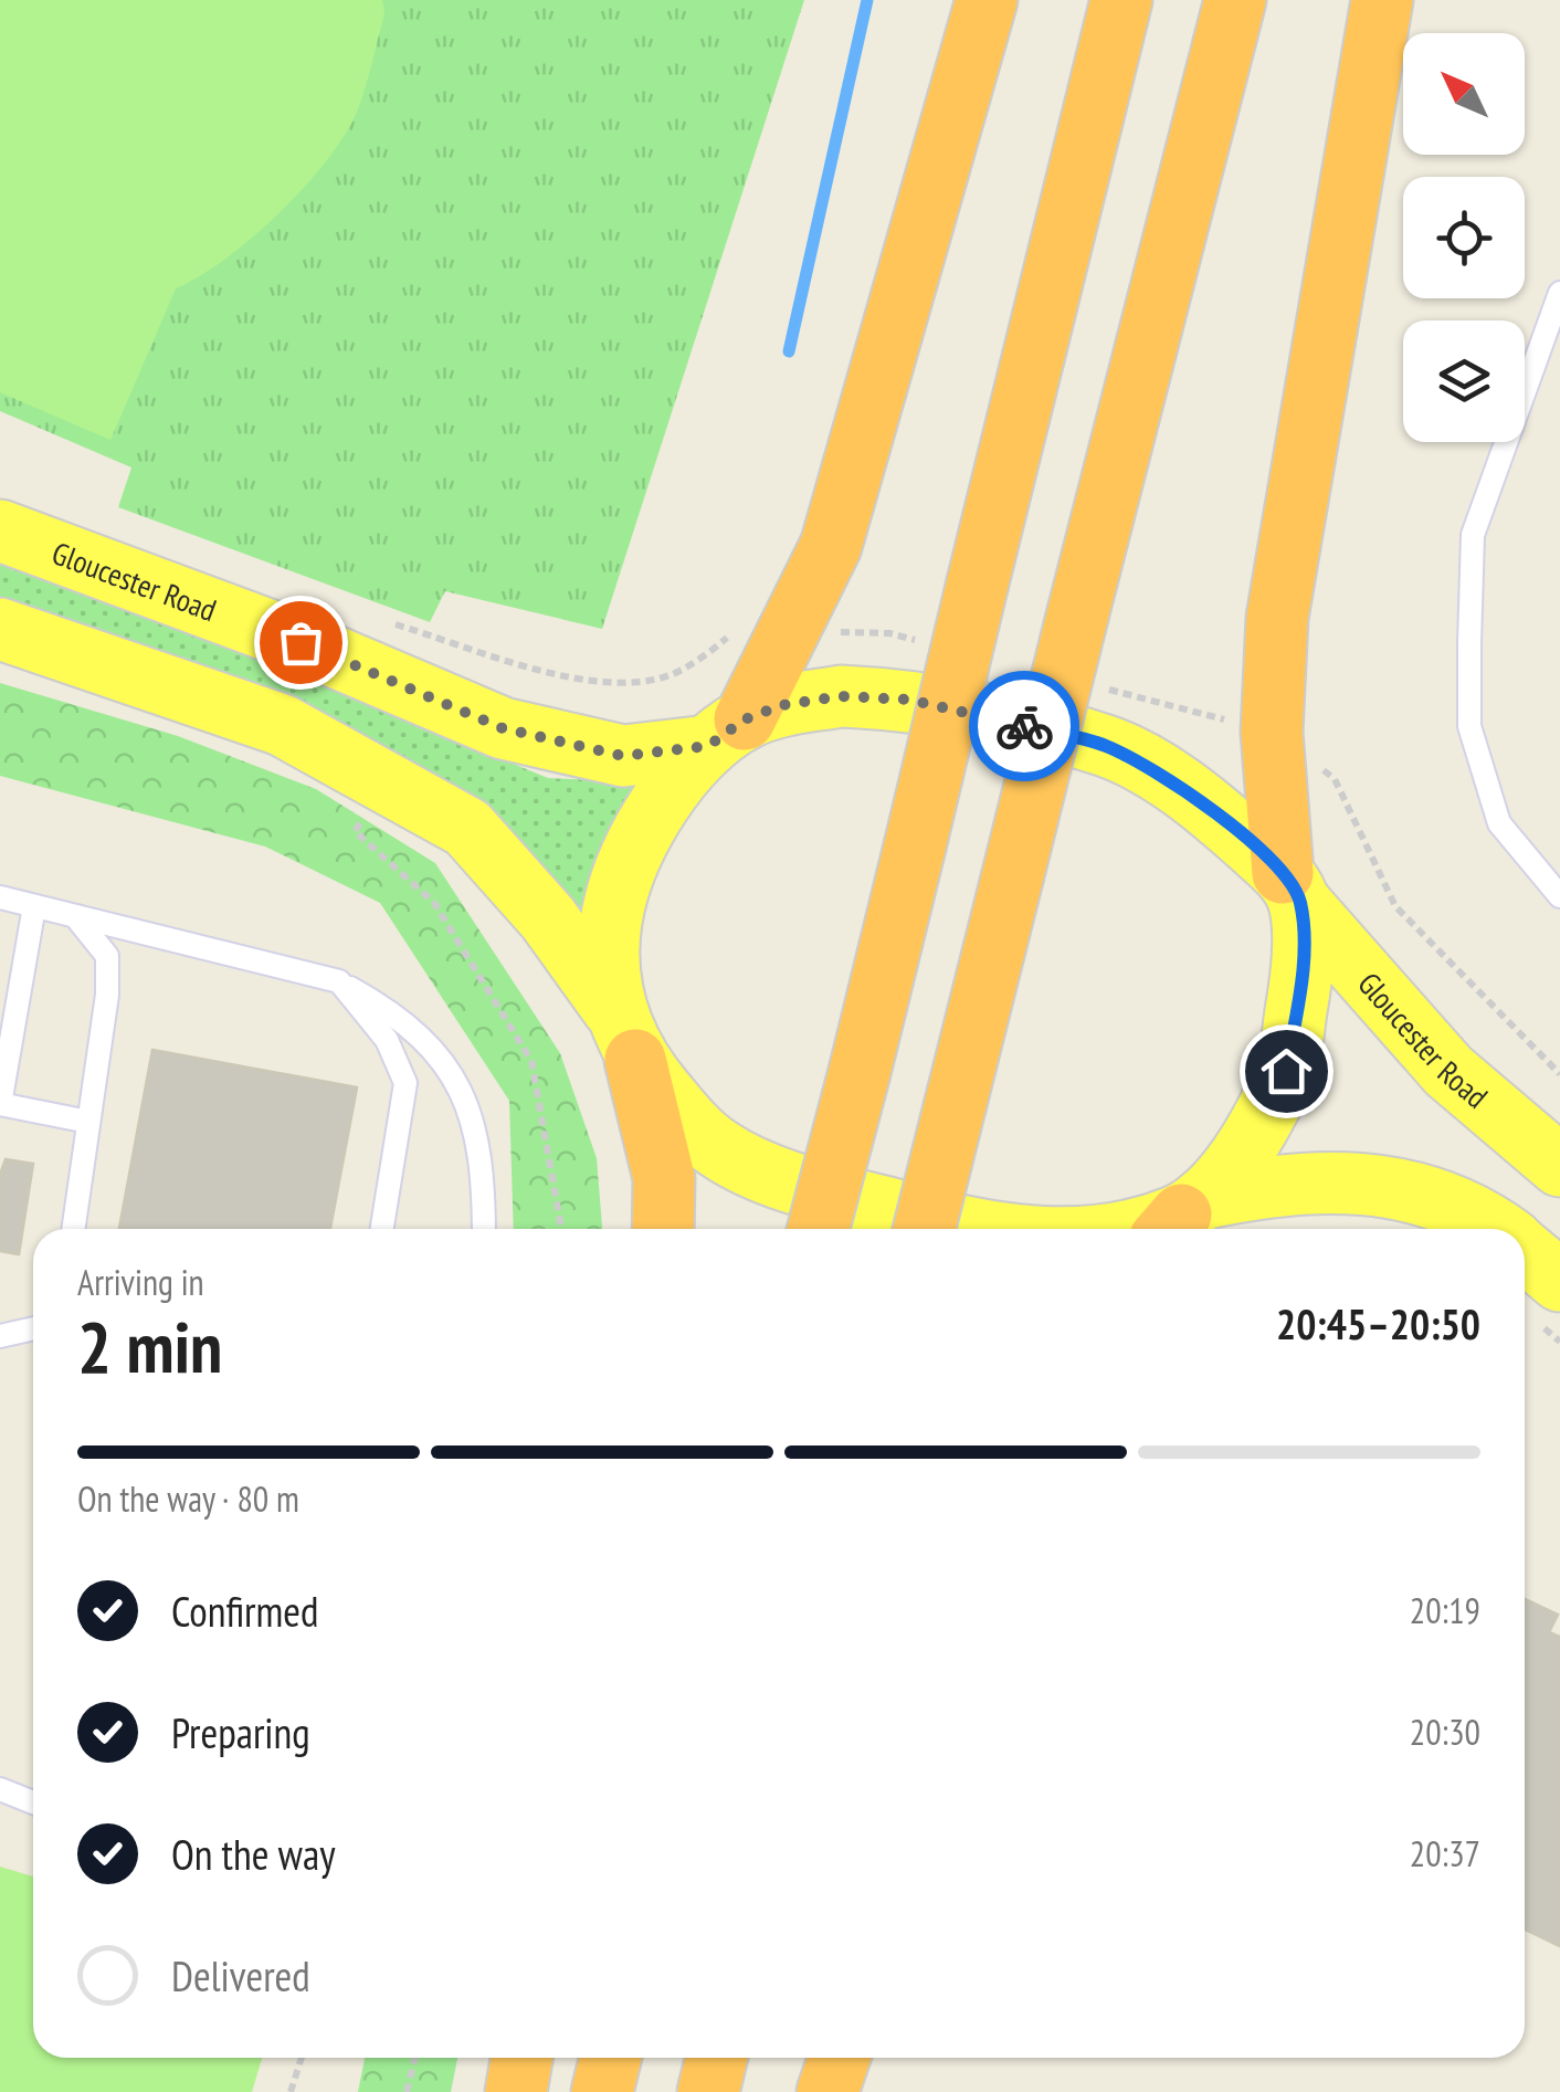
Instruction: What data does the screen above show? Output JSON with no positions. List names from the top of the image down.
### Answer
{
  "streets": {
    "main road": ["Gloucester Road"]
  },
  "north": "top left",
  "page": {
    "heading": ["2 min", "Arriving in", "20:45–20:50"],
    "bar": "On the way · 80 m",
    "list": [
      ["Confirmed", "20:19"],
      ["Preparing", "20:30"],
      ["On the way", "20:37"],
      "Delivered"
    ]
  }
}
